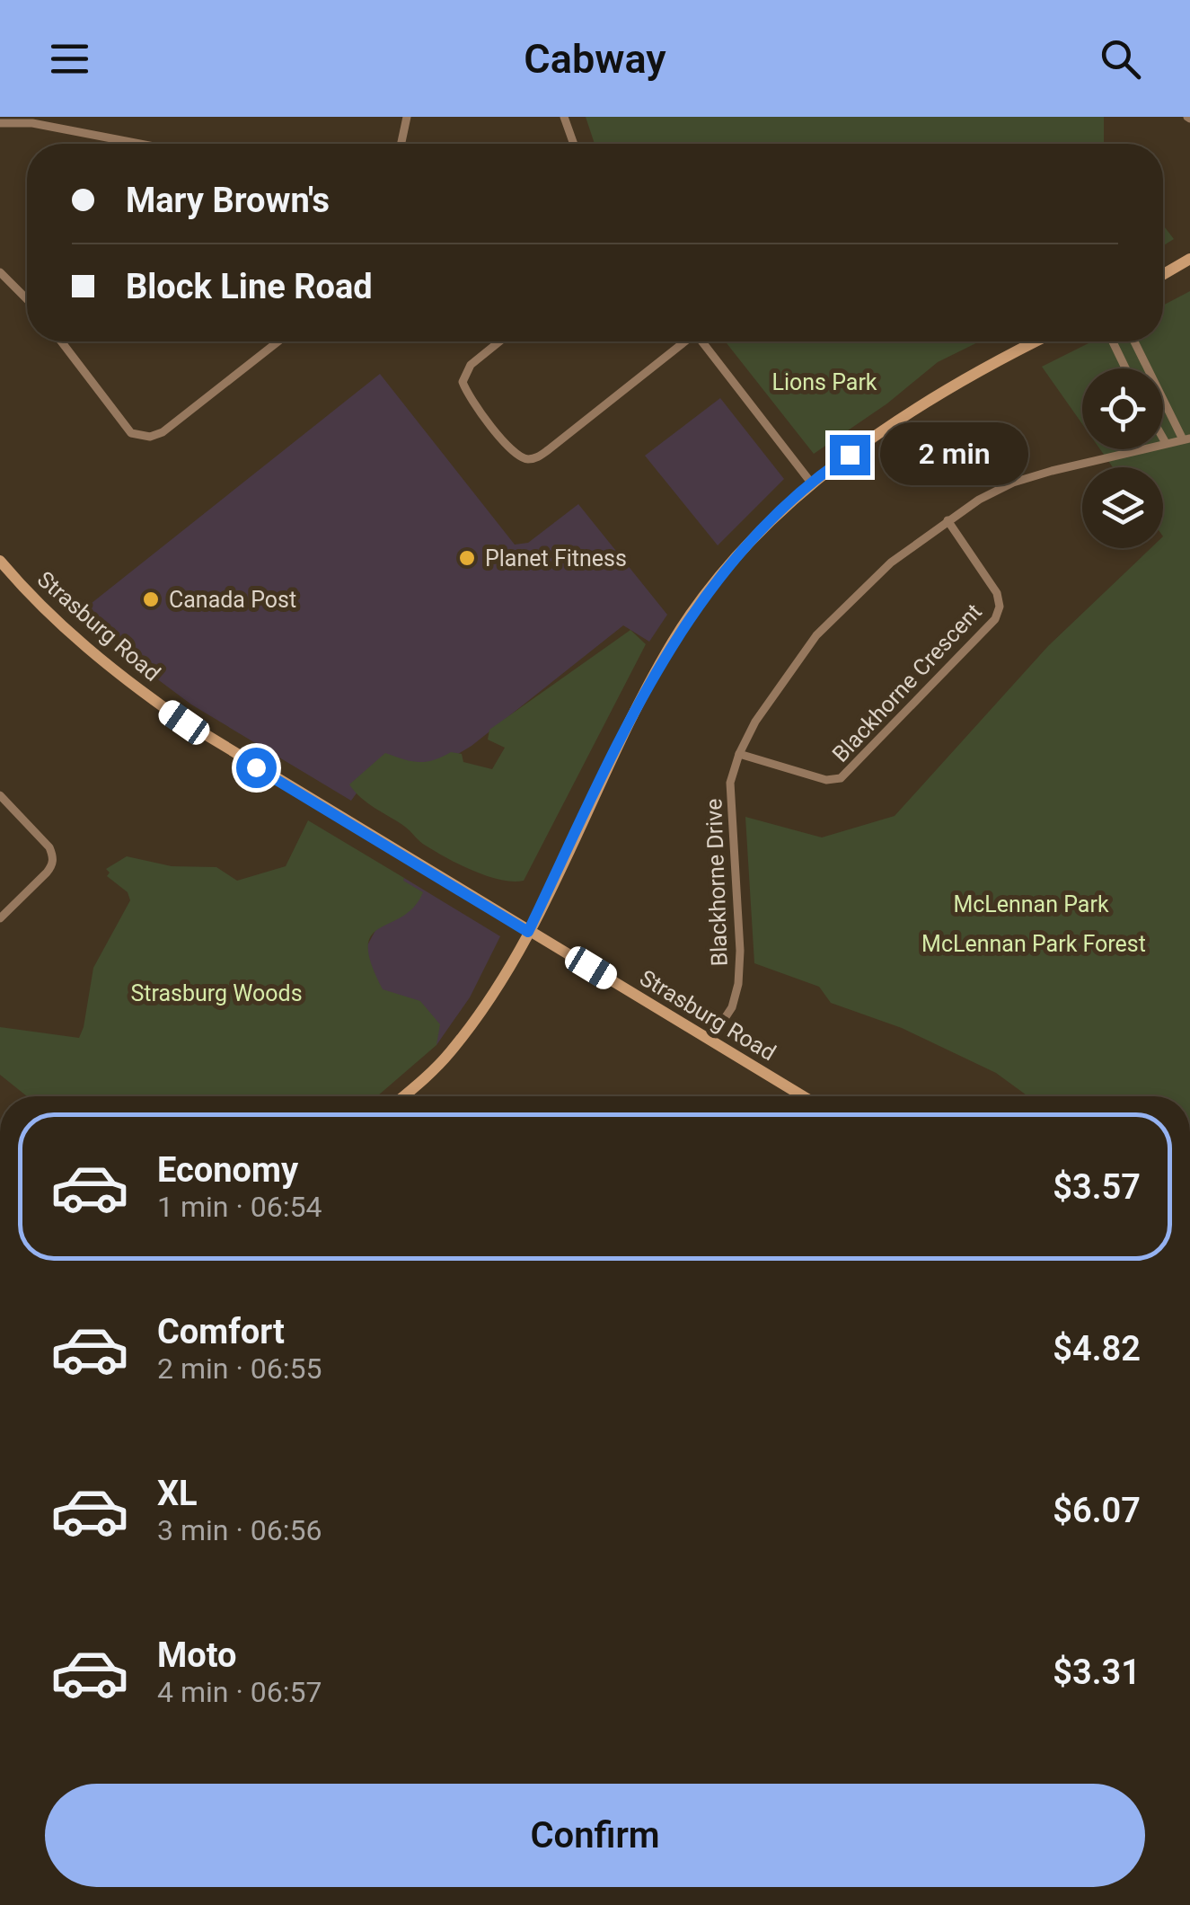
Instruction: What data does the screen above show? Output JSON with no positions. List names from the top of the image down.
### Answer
{
  "streets": {
    "street": ["Strasburg Road", "Blackhorne Crescent", "Blackhorne Drive"]
  },
  "crossings": [
    ["Strasburg Road", "Blackhorne Drive"],
    ["Blackhorne Crescent", "Blackhorne Drive"]
  ],
  "parks": [
    "Lions Park",
    "McLennan Park",
    "McLennan Park Forest",
    "Strasburg Woods"
  ],
  "places": ["Planet Fitness", "Canada Post"],
  "page": {
    "header": "Cabway",
    "banner": ["Mary Brown's", "Block Line Road"],
    "bubble": "2 min",
    "list": [
      {
        "name": "Economy",
        "note": "1 min · 06:54",
        "value": "$3.57"
      },
      {
        "name": "Comfort",
        "note": "2 min · 06:55",
        "value": "$4.82"
      },
      {
        "name": "XL",
        "note": "3 min · 06:56",
        "value": "$6.07"
      },
      {
        "name": "Moto",
        "note": "4 min · 06:57",
        "value": "$3.31"
      }
    ],
    "buttons": "Confirm"
  }
}
